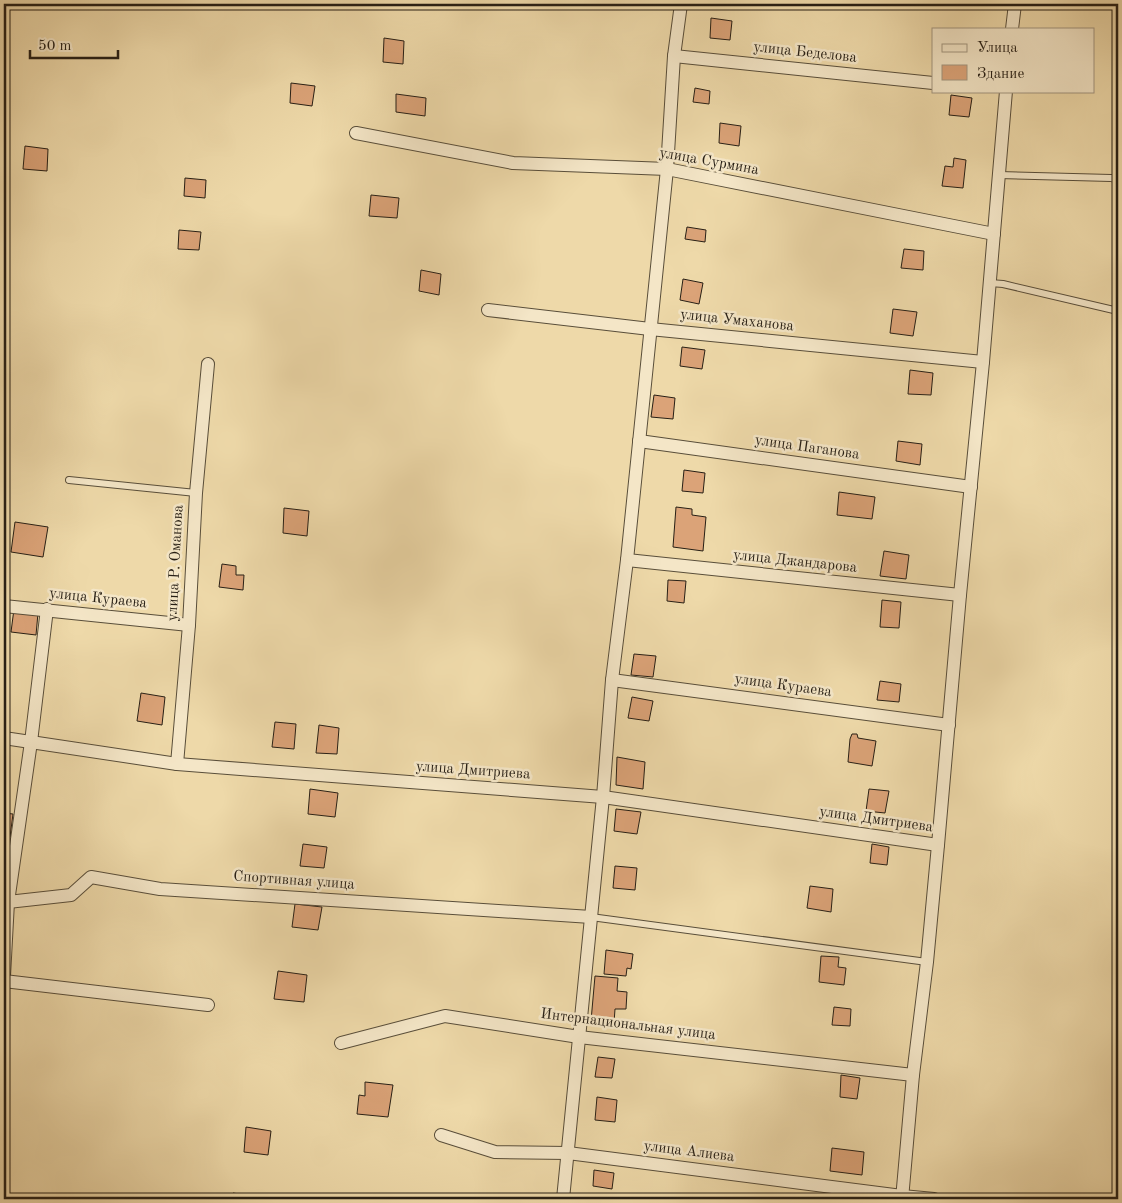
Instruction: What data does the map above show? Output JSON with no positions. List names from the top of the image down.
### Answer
{
  "streets": {
    "street": [
      "улица Беделова",
      "улица Сурмина",
      "улица Умаханова",
      "улица Паганова",
      "улица Джандарова",
      "улица Р. Оманова",
      "улица Кураева",
      "улица Дмитриева",
      "Спортивная улица",
      "Интернациональная улица",
      "улица Алиева"
    ]
  },
  "crossings": [
    ["улица Р. Оманова", "улица Кураева"],
    ["улица Р. Оманова", "улица Дмитриева"]
  ],
  "legend": ["Улица", "Здание"],
  "scale_bar": "50 m"
}
